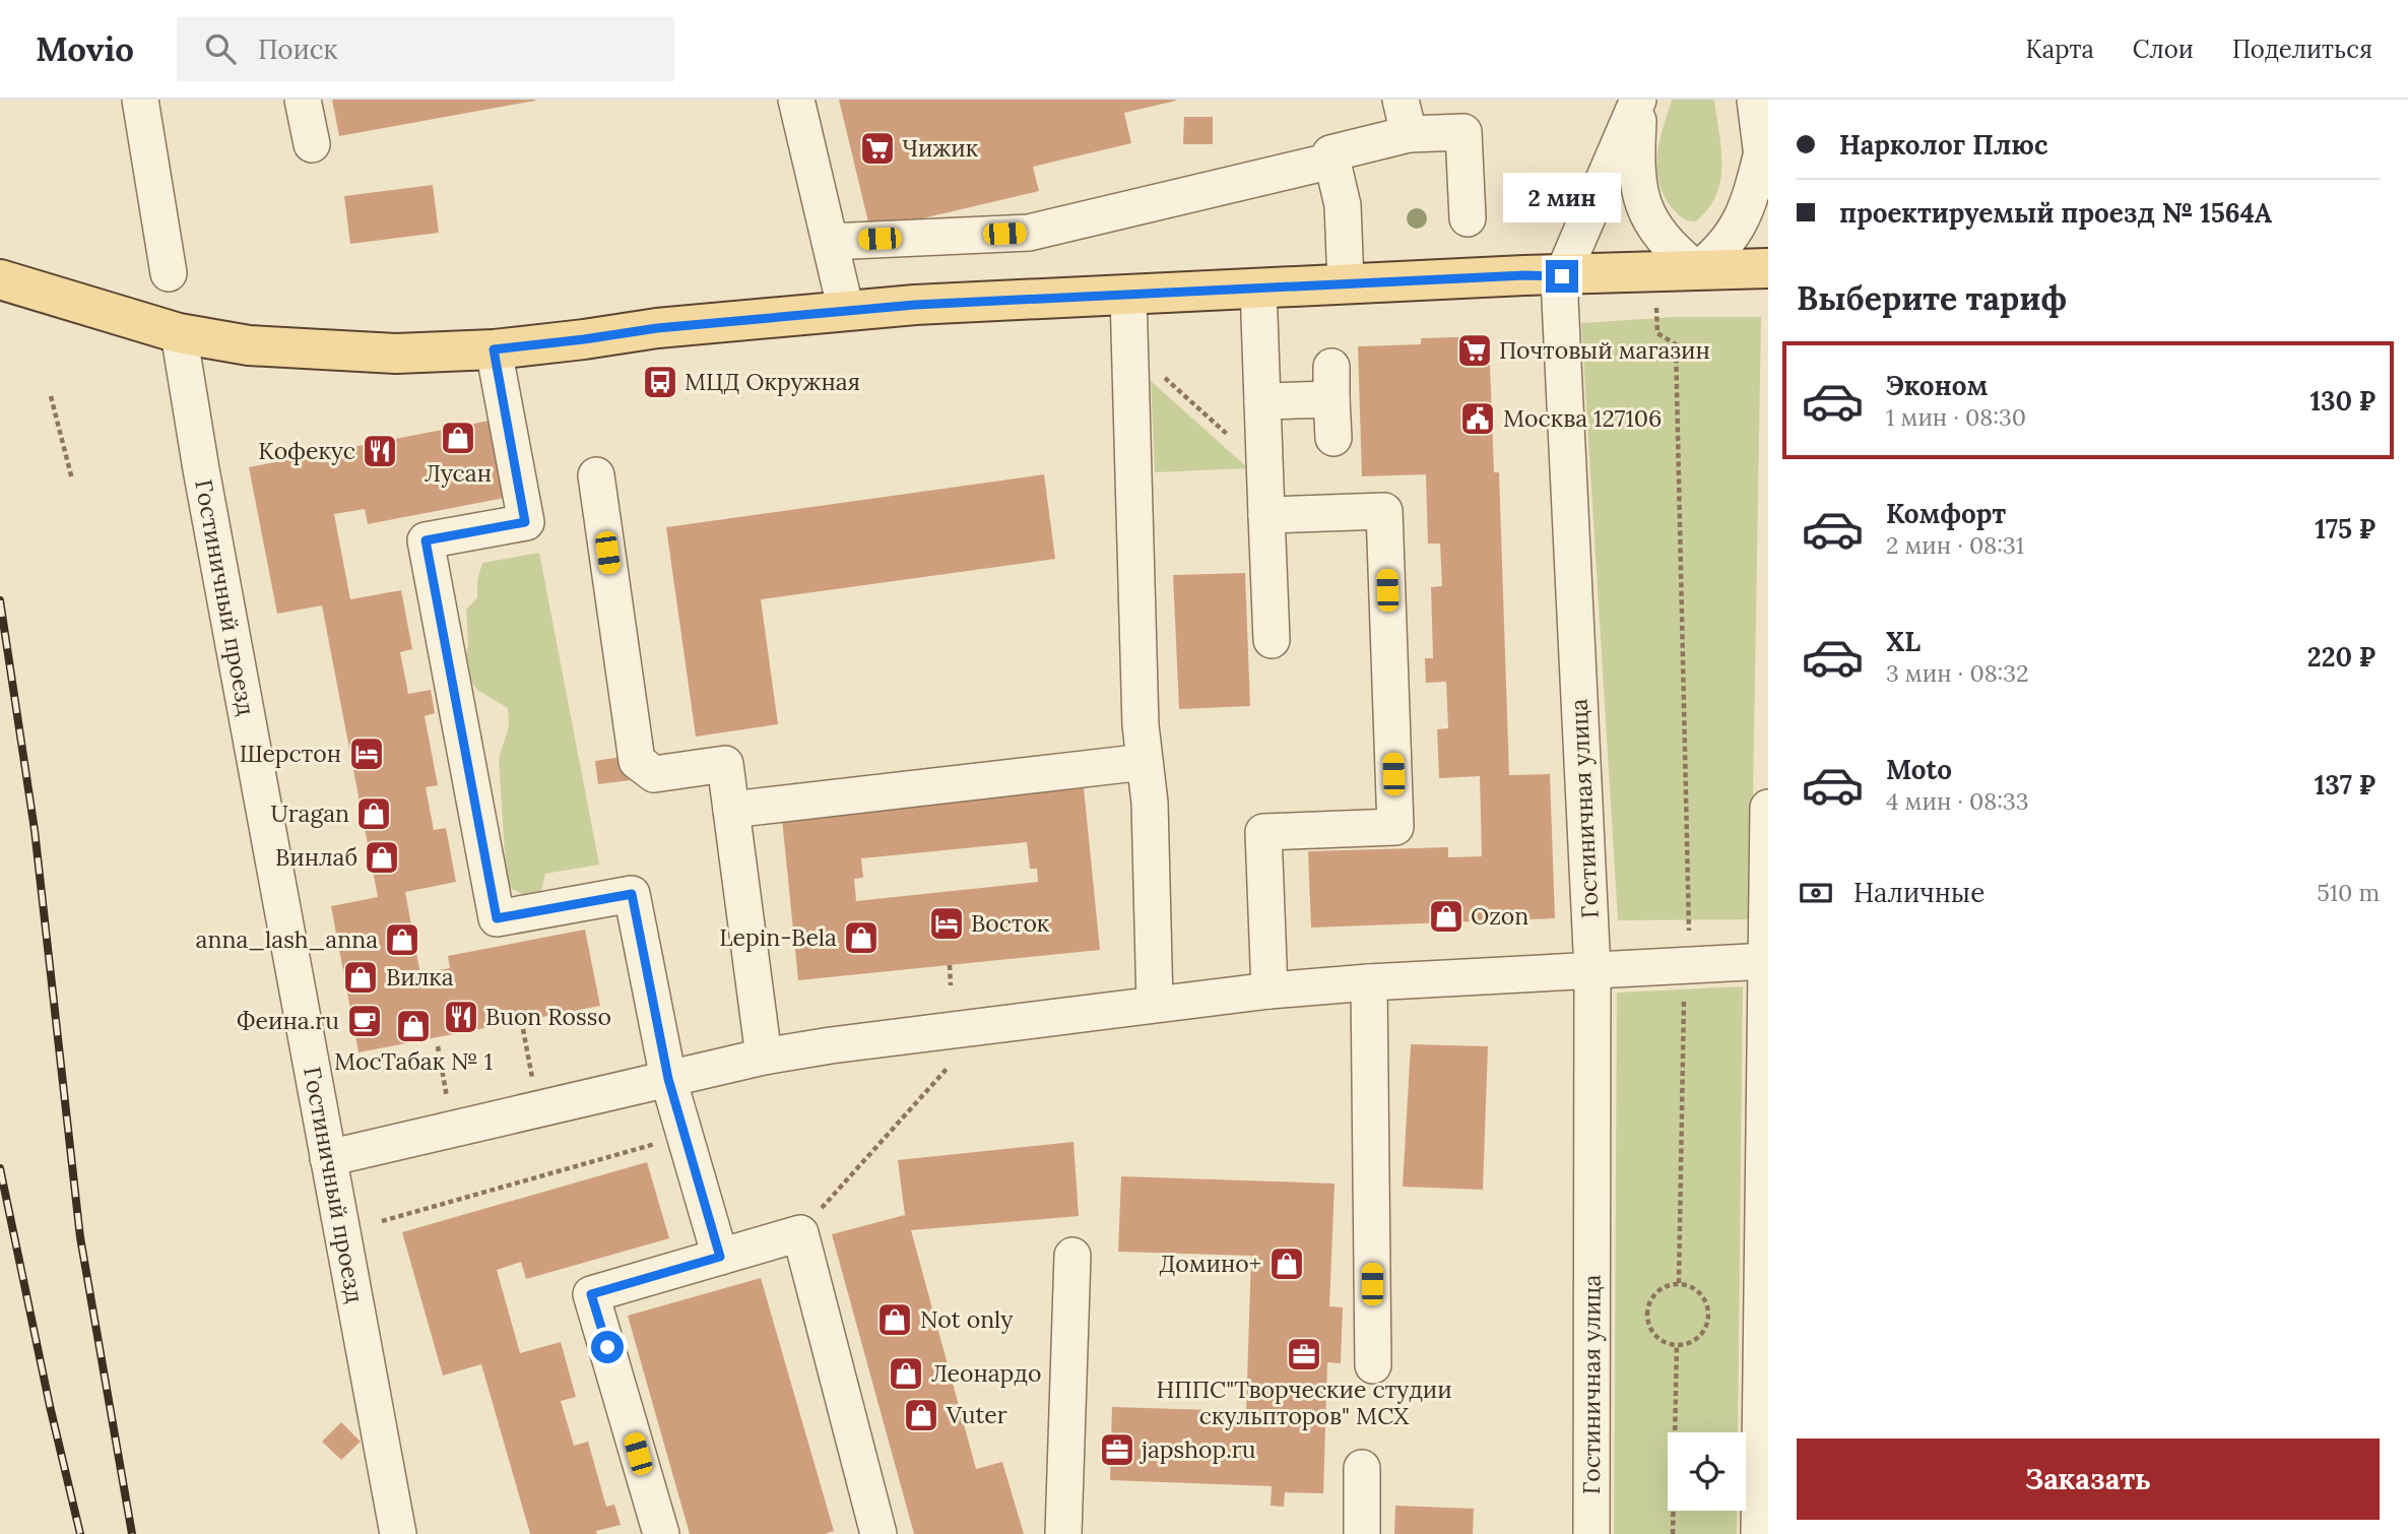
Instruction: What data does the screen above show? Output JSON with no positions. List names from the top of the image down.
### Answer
{
  "streets": {
    "street": ["Гостиничный проезд", "Гостиничная улица"]
  },
  "places": {
    "supermarket": ["Чижик", "Почтовый магазин"],
    "bus stop": ["МЦД Окружная"],
    "public building": ["Москва 127106"],
    "shop": [
      "Лусан",
      "Uragan",
      "Винлаб",
      "Ozon",
      "Lepin-Bela",
      "anna_lash_anna",
      "Вилка",
      "МосТабак № 1",
      "Домино+",
      "Not only",
      "Леонардо",
      "Vuter"
    ],
    "restaurant": ["Кофекус", "Buon Rosso"],
    "hotel": ["Шерстон", "Восток"],
    "cafe": ["Феина.ru"],
    "office": ["НППС\"Творческие студии скульпторов\" МСХ", "japshop.ru"]
  },
  "page": {
    "header": "Movio",
    "search": "Поиск",
    "nav": ["Карта", "Слои", "Поделиться"],
    "banner": ["Нарколог Плюс", "проектируемый проезд № 1564А"],
    "bubble": "2 мин",
    "heading": "Выберите тариф",
    "list": [
      {
        "name": "Эконом",
        "note": "1 мин · 08:30",
        "value": "130 ₽"
      },
      {
        "name": "Комфорт",
        "note": "2 мин · 08:31",
        "value": "175 ₽"
      },
      {
        "name": "XL",
        "note": "3 мин · 08:32",
        "value": "220 ₽"
      },
      {
        "name": "Moto",
        "note": "4 мин · 08:33",
        "value": "137 ₽"
      }
    ],
    "pay": ["Наличные", "510 m"],
    "buttons": "Заказать"
  }
}
